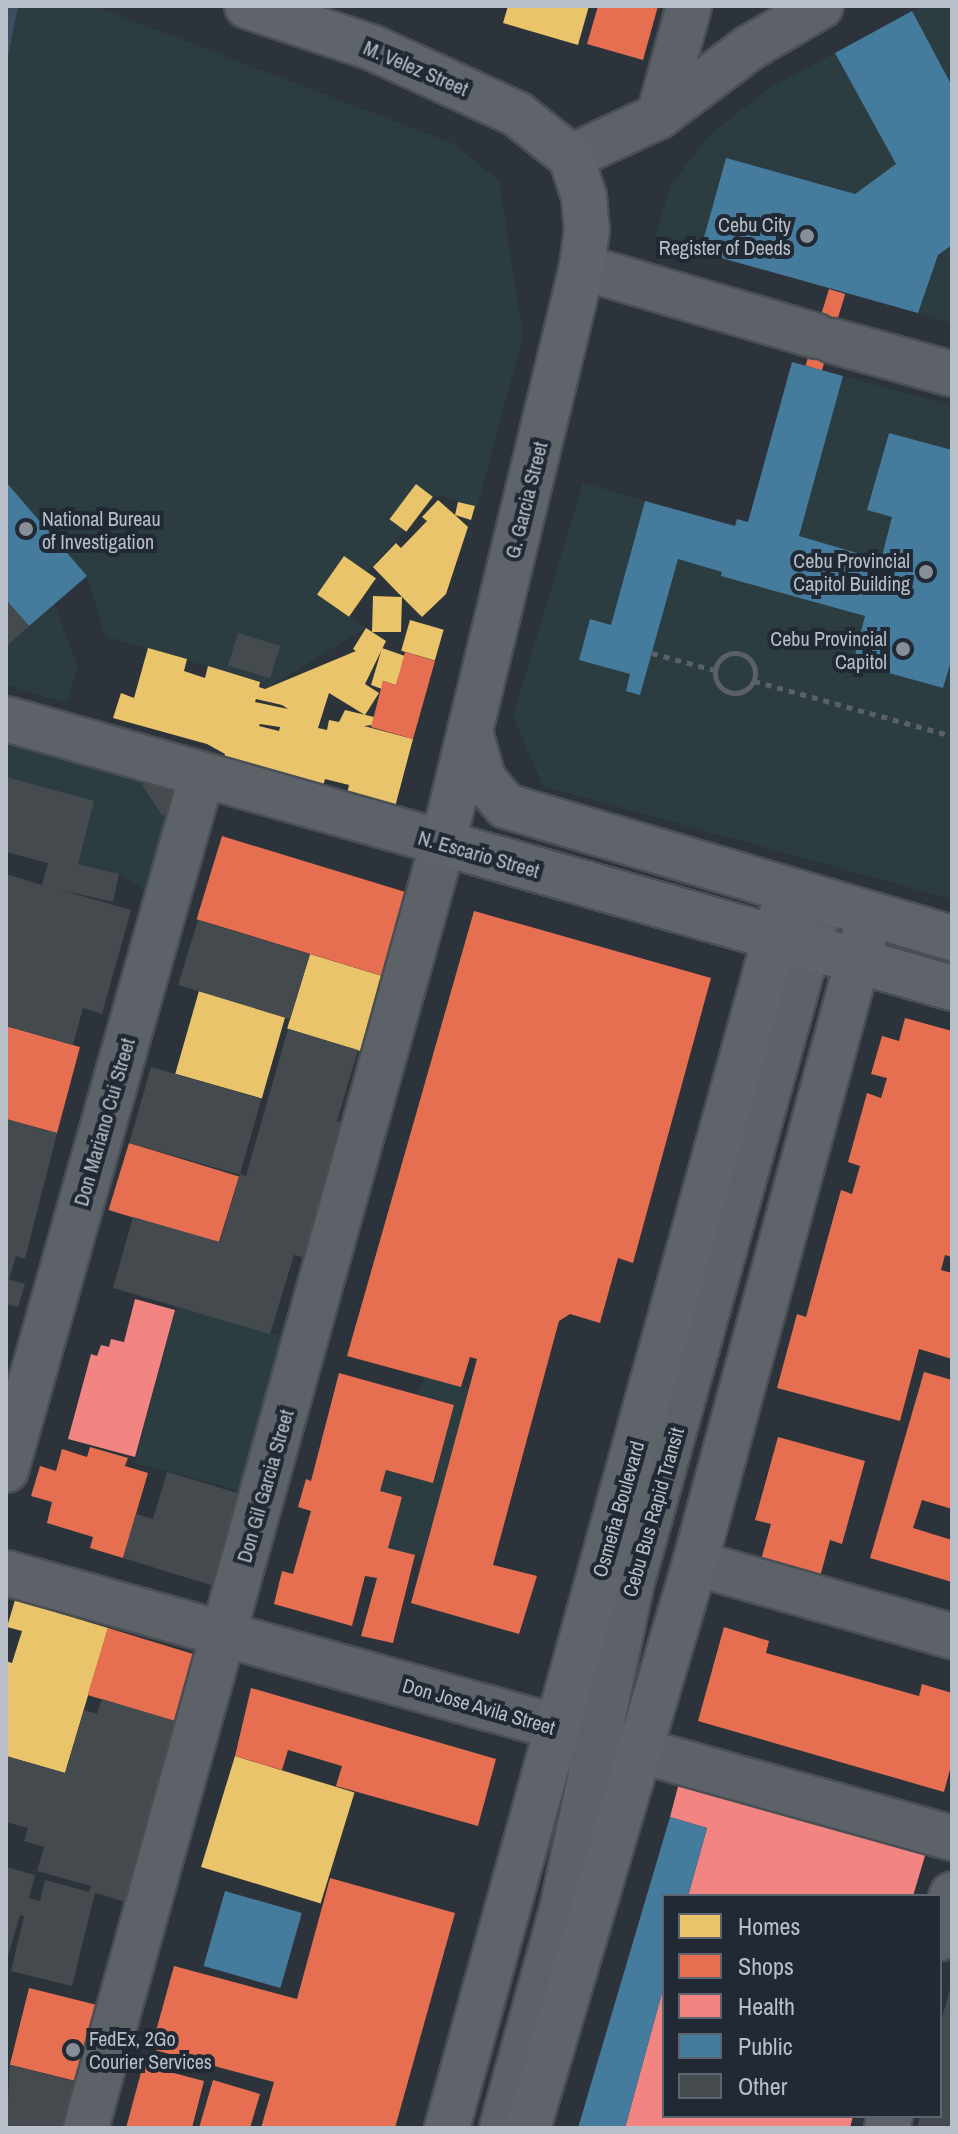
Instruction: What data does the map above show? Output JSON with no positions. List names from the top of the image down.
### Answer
{
  "streets": {
    "main road": [
      "M. Velez Street",
      "G. Garcia Street",
      "N. Escario Street",
      "Osmeña Boulevard"
    ],
    "street": ["Don Mariano Cui Street", "Don Gil Garcia Street", "Don Jose Avila Street"]
  },
  "crossings": [
    ["M. Velez Street", "G. Garcia Street"],
    ["G. Garcia Street", "N. Escario Street"],
    ["G. Garcia Street", "Don Gil Garcia Street"],
    ["N. Escario Street", "Don Mariano Cui Street"],
    ["N. Escario Street", "Don Gil Garcia Street"],
    ["N. Escario Street", "Osmeña Boulevard"],
    ["Don Gil Garcia Street", "Don Jose Avila Street"],
    ["Osmeña Boulevard", "Don Jose Avila Street"]
  ],
  "places": [
    "Cebu City Register of Deeds",
    "National Bureau of Investigation",
    "Cebu Provincial Capitol Building",
    "Cebu Provincial Capitol",
    "FedEx, 2Go Courier Services"
  ],
  "legend": [
    "Homes",
    "Shops",
    "Health",
    "Public",
    "Other"
  ]
}
